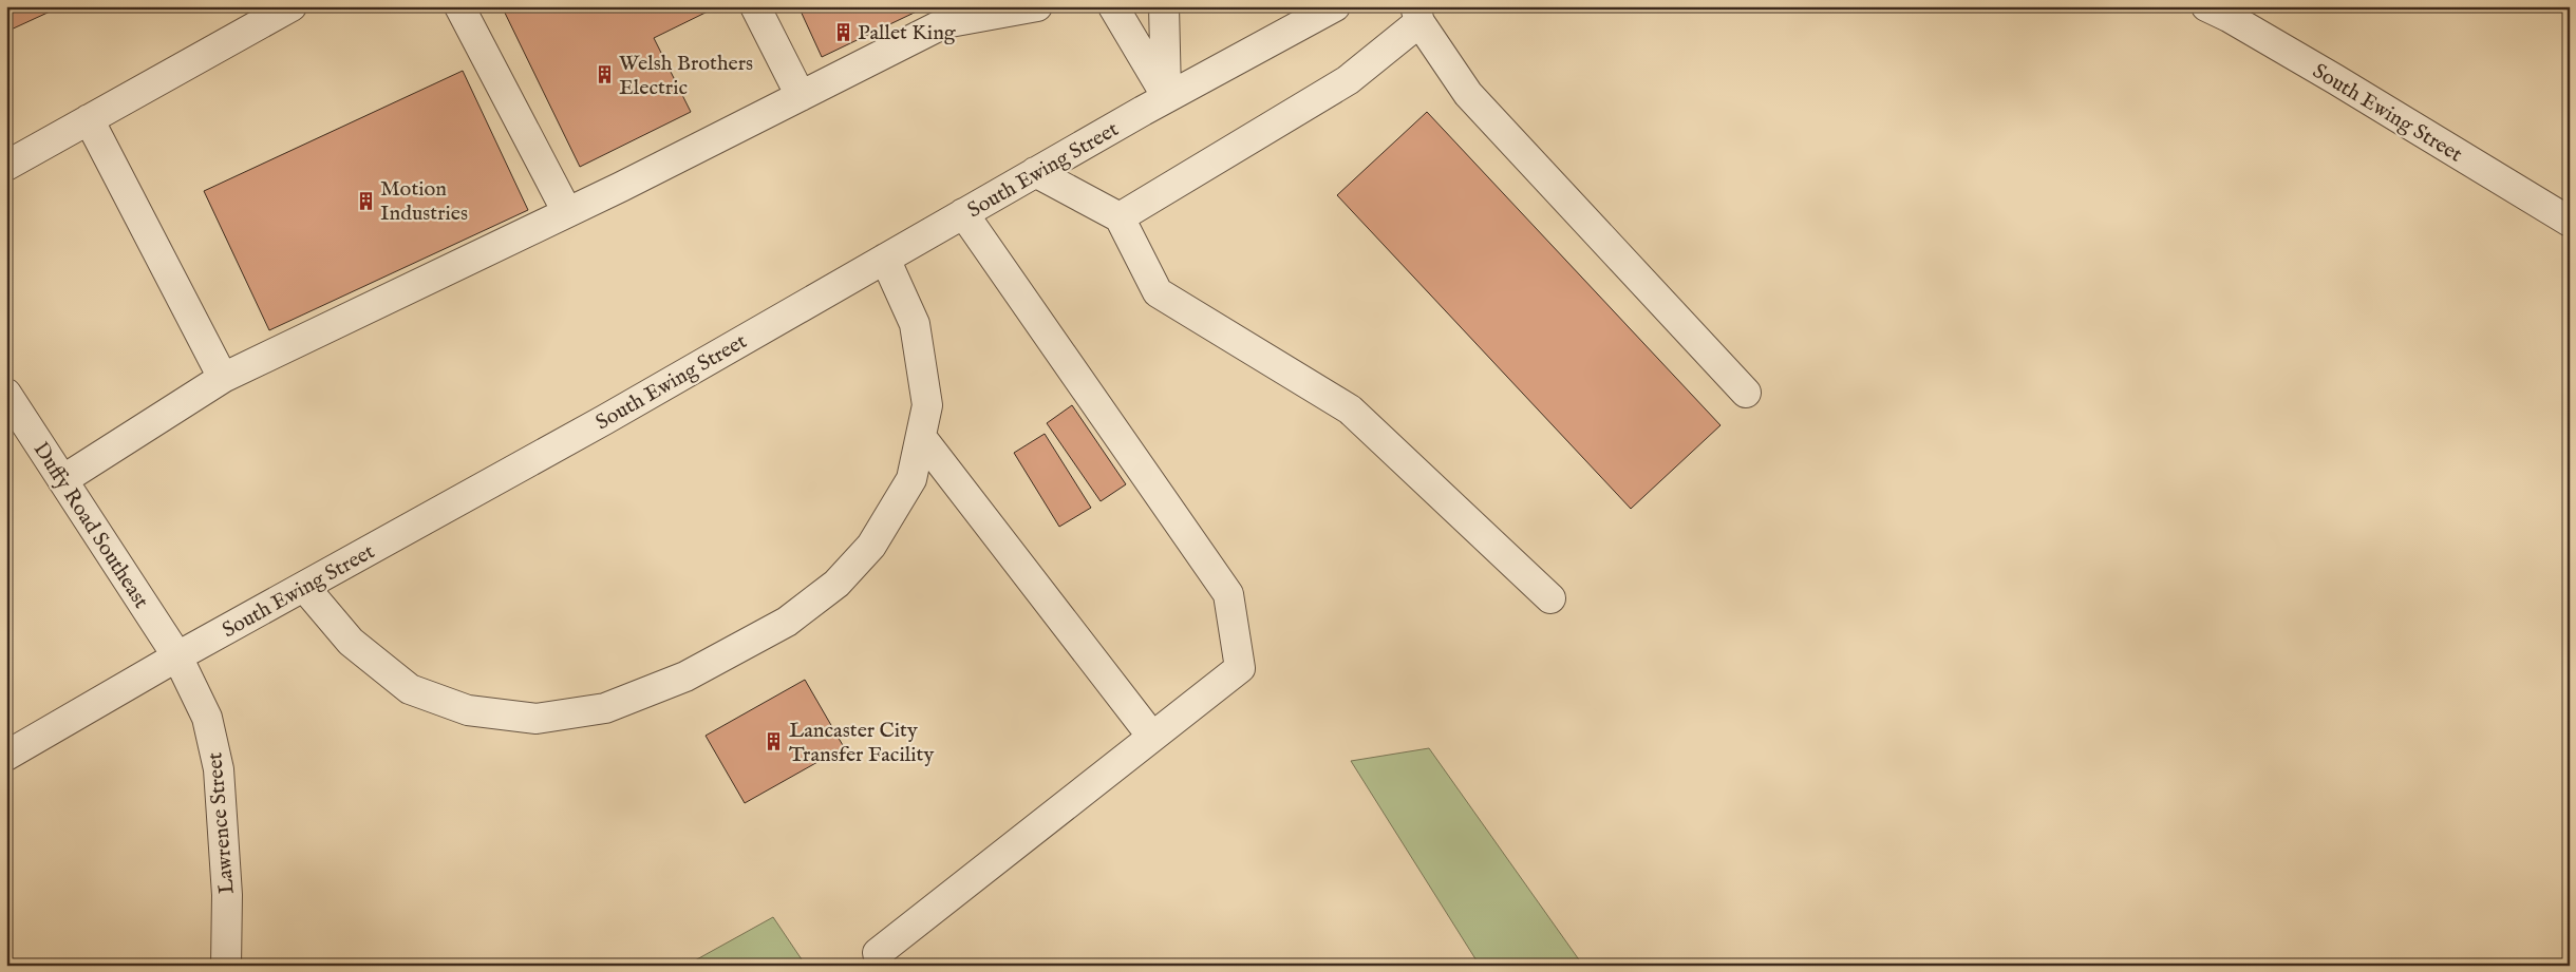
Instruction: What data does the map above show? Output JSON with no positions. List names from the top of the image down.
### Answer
{
  "streets": {
    "street": ["South Ewing Street", "Duffy Road Southeast", "Lawrence Street"]
  },
  "crossings": [
    ["South Ewing Street", "Duffy Road Southeast"],
    ["South Ewing Street", "Lawrence Street"],
    ["Duffy Road Southeast", "Lawrence Street"]
  ],
  "places": {
    "building": [
      "Pallet King",
      "Welsh Brothers Electric",
      "Motion Industries",
      "Lancaster City Transfer Facility"
    ]
  }
}
